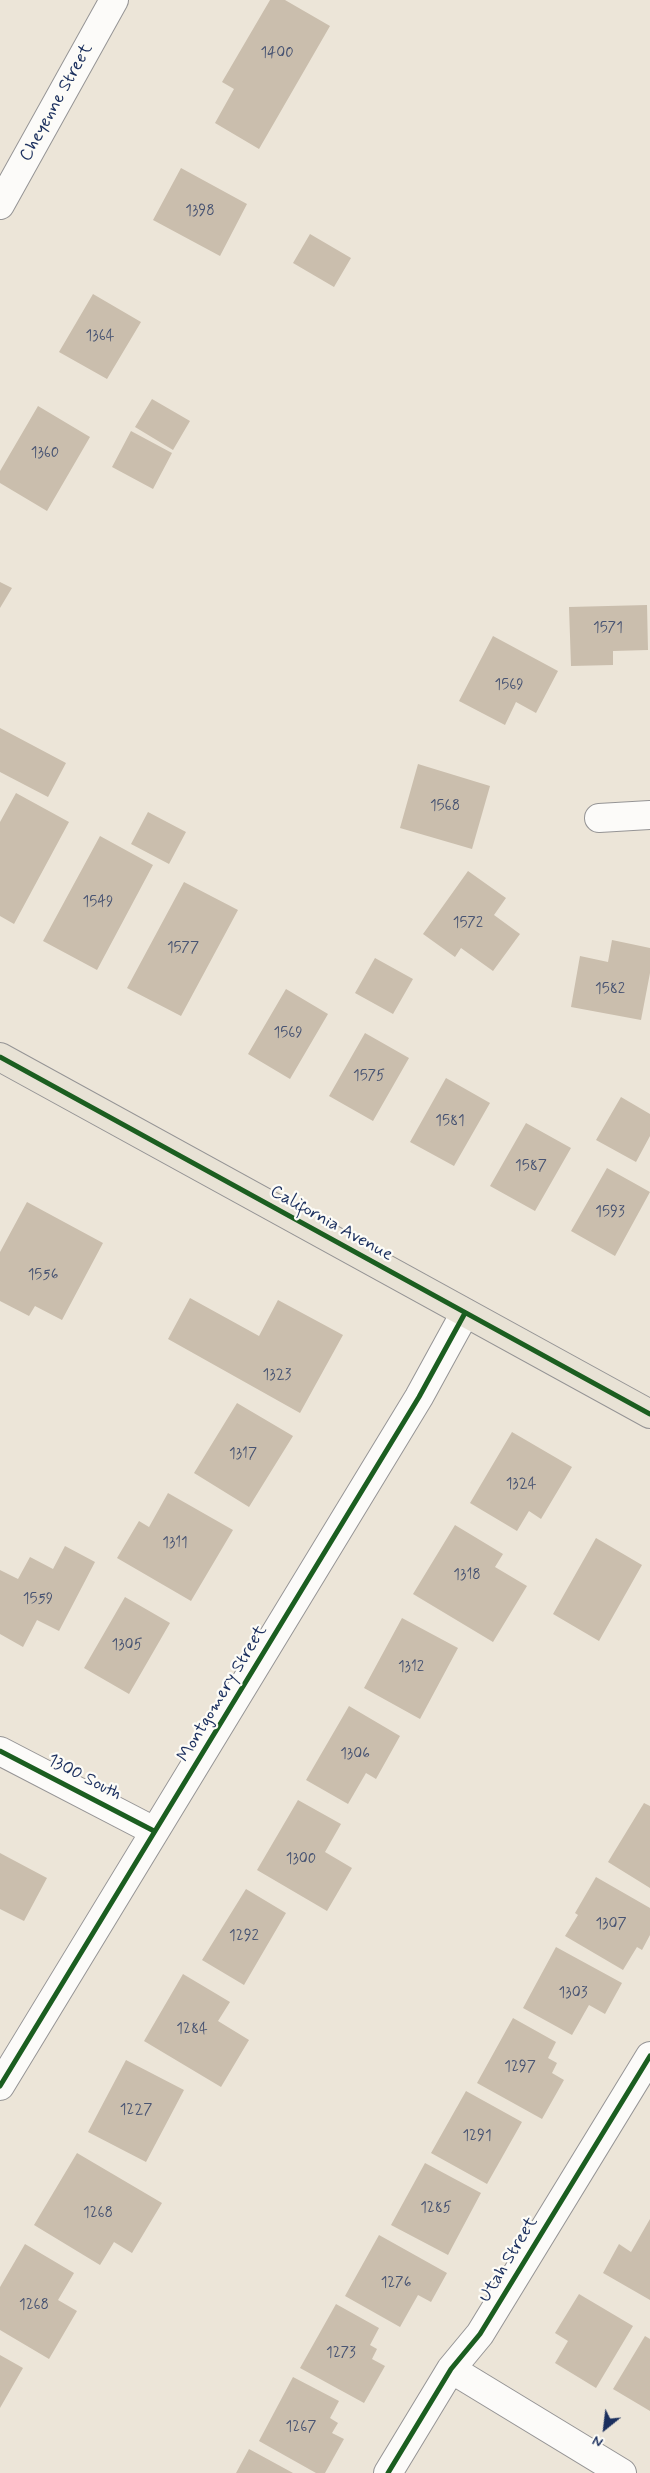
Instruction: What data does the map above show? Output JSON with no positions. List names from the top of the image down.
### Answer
{
  "streets": {
    "main road": ["California Avenue"],
    "street": [
      "Cheyenne Street",
      "Montgomery Street",
      "1300 South",
      "Utah Street"
    ]
  },
  "crossings": [
    ["California Avenue", "Montgomery Street"],
    ["Montgomery Street", "1300 South"]
  ],
  "house_numbers": [
    "1400",
    "1398",
    "1364",
    "1360",
    "1571",
    "1569",
    "1568",
    "1549",
    "1572",
    "1577",
    "1582",
    "1569",
    "1575",
    "1581",
    "1587",
    "1593",
    "1556",
    "1323",
    "1317",
    "1324",
    "1311",
    "1318",
    "1559",
    "1305",
    "1312",
    "1306",
    "1300",
    "1307",
    "1292",
    "1303",
    "1284",
    "1297",
    "1227",
    "1291",
    "1285",
    "1268",
    "1276",
    "1268",
    "1273",
    "1267"
  ],
  "north": "bottom left"
}
